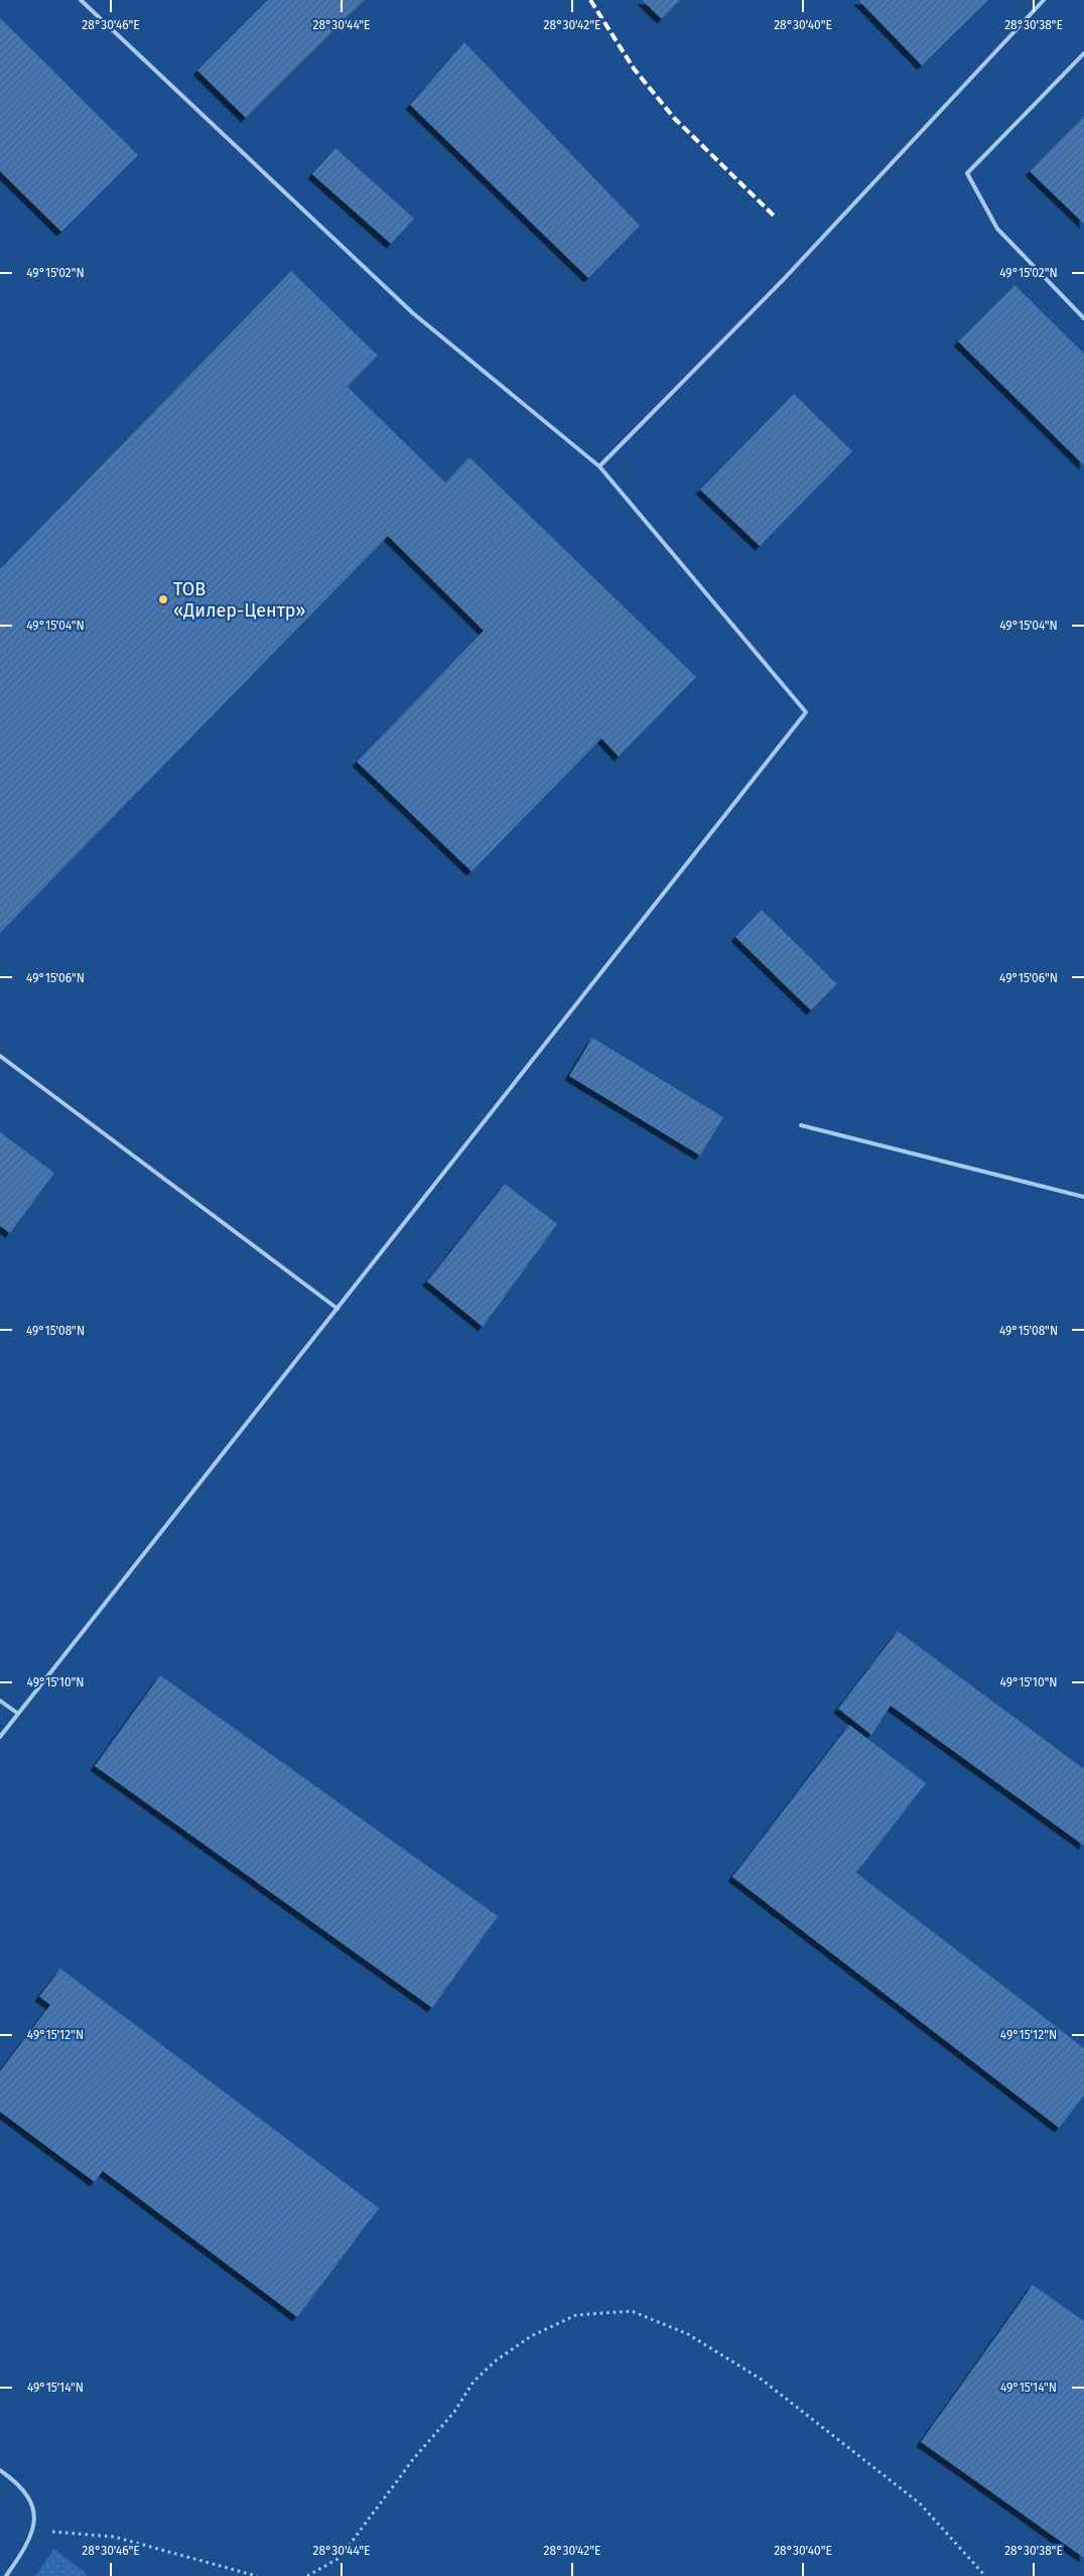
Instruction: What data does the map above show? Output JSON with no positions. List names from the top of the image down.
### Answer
{
  "places": ["ТОВ «Дилер-Центр»"],
  "coordinates": [
    "28°30'46\"E",
    "28°30'44\"E",
    "28°30'42\"E",
    "28°30'40\"E",
    "28°30'38\"E",
    "49°15'02\"N",
    "49°15'04\"N",
    "49°15'06\"N",
    "49°15'08\"N",
    "49°15'10\"N",
    "49°15'12\"N",
    "49°15'14\"N"
  ]
}
